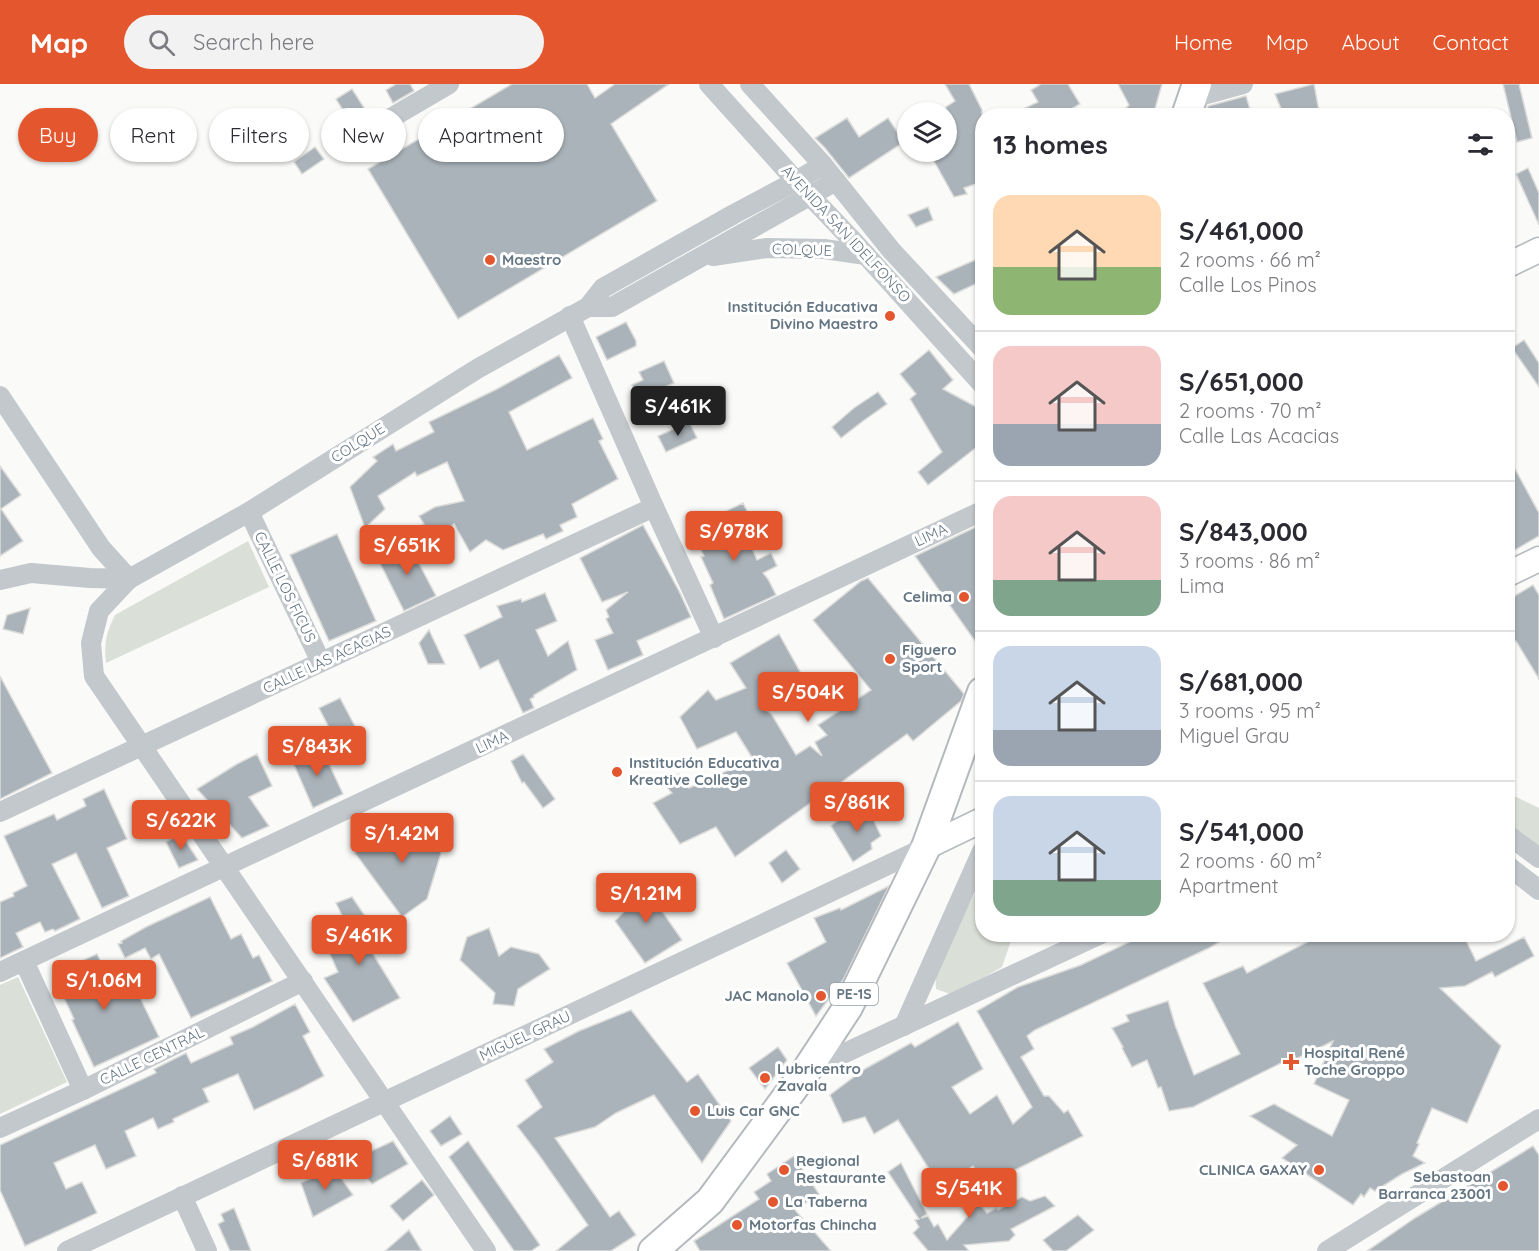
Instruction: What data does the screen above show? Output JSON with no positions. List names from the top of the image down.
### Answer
{
  "streets": {
    "highway": ["PE-1S"],
    "main road": ["MIGUEL GRAU"],
    "street": [
      "AVENIDA SAN IDELFONSO",
      "COLQUE",
      "LIMA",
      "CALLE LOS FICUS",
      "CALLE LAS ACACIAS",
      "CALLE CENTRAL"
    ]
  },
  "crossings": [
    ["AVENIDA SAN IDELFONSO", "COLQUE"],
    ["COLQUE", "CALLE LOS FICUS"],
    ["CALLE LOS FICUS", "CALLE LAS ACACIAS"],
    ["PE-1S", "MIGUEL GRAU"]
  ],
  "places": {
    "other": [
      "Maestro",
      "Institución Educativa Divino Maestro",
      "Celima",
      "Figuero Sport",
      "Institución Educativa Kreative College",
      "JAC Manolo",
      "Lubricentro Zavala",
      "Luis Car GNC",
      "Regional Restaurante",
      "CLINICA GAXAY",
      "Sebastoan Barranca 23001",
      "La Taberna",
      "Motorfas Chincha"
    ],
    "health": ["Hospital René Toche Groppo"]
  },
  "page": {
    "header": "Map",
    "search": "Search here",
    "nav": [
      "Home",
      "Map",
      "About",
      "Contact"
    ],
    "chip": [
      "Buy",
      "Rent",
      "Filters",
      "New",
      "Apartment"
    ],
    "heading": "13 homes",
    "list": [
      {
        "name": "S/461,000",
        "note": "2 rooms · 66 m² · Calle Los Pinos"
      },
      {
        "name": "S/651,000",
        "note": "2 rooms · 70 m² · Calle Las Acacias"
      },
      {
        "name": "S/843,000",
        "note": "3 rooms · 86 m² · Lima"
      },
      {
        "name": "S/681,000",
        "note": "3 rooms · 95 m² · Miguel Grau"
      },
      {
        "name": "S/541,000",
        "note": "2 rooms · 60 m² · Apartment"
      }
    ],
    "price": [
      "S/461K",
      "S/978K",
      "S/651K",
      "S/504K",
      "S/843K",
      "S/861K",
      "S/622K",
      "S/1.42M",
      "S/1.21M",
      "S/461K",
      "S/1.06M",
      "S/681K",
      "S/541K"
    ]
  }
}
